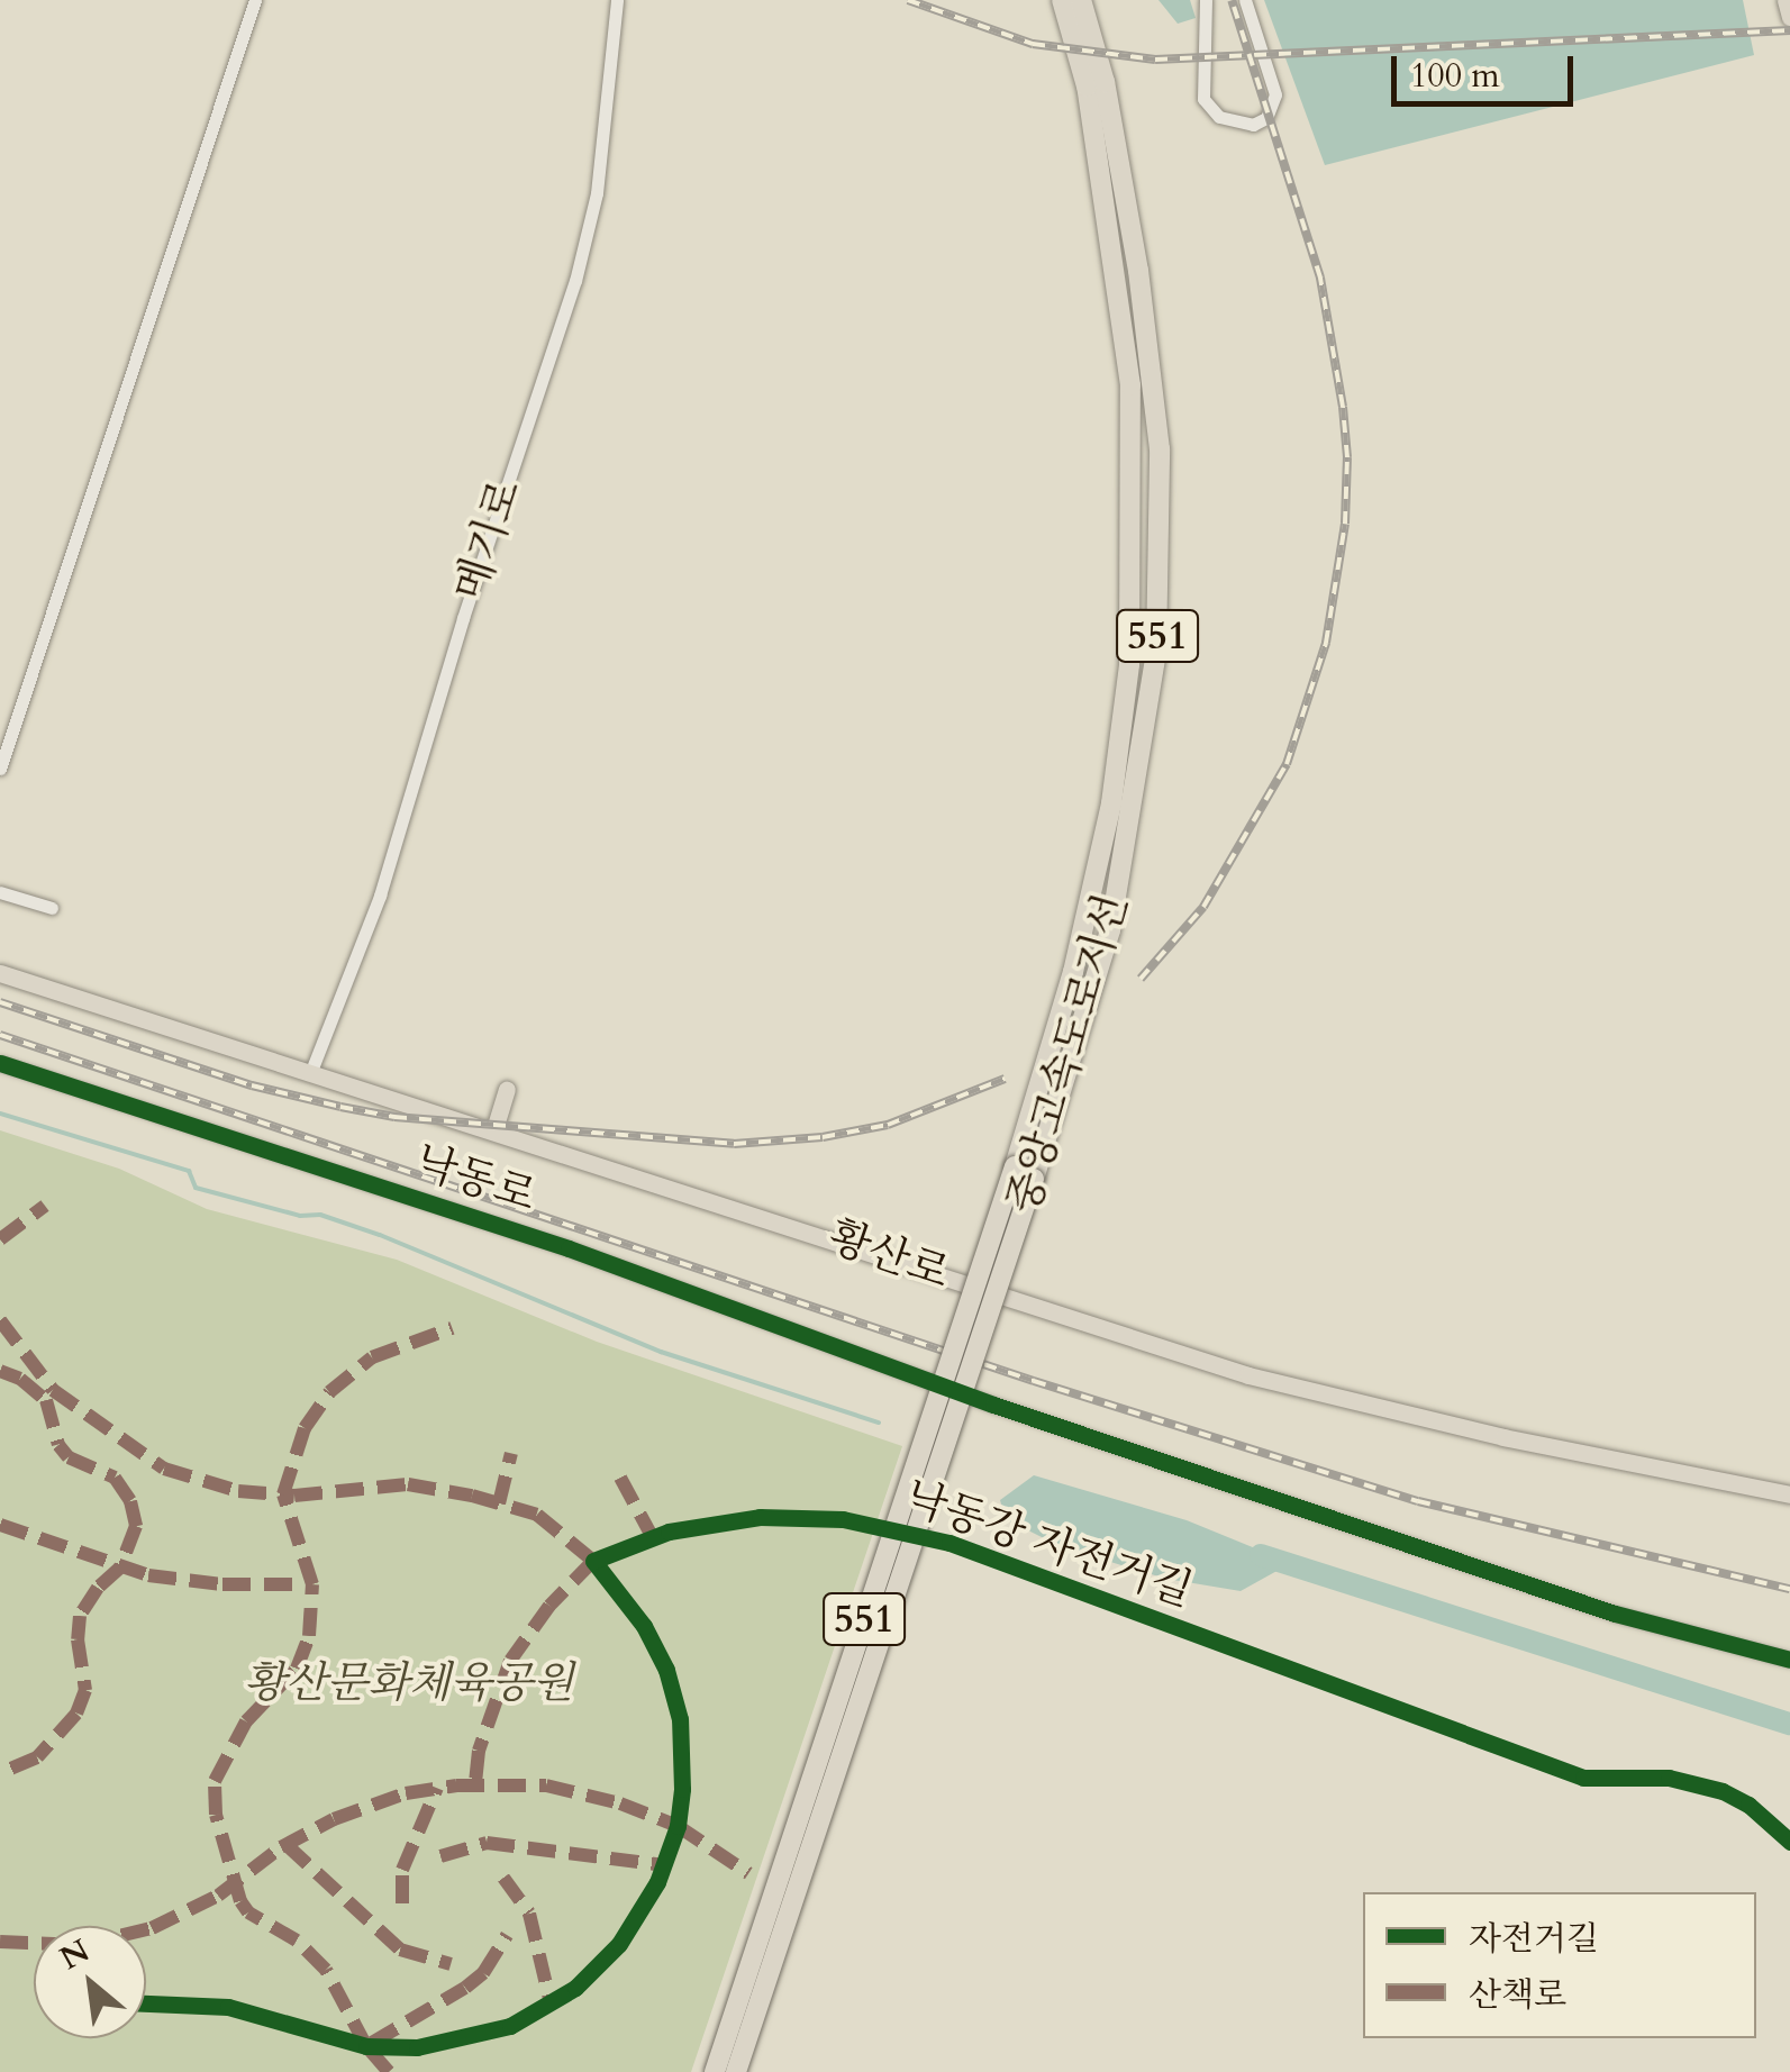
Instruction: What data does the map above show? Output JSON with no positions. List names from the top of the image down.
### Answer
{
  "streets": {
    "highway": ["551", "중앙고속도로지선"],
    "main road": ["황산로"],
    "street": ["메기로", "낙동로"],
    "cycle path": ["낙동강 자전거길"]
  },
  "crossings": [
    ["메기로", "황산로"]
  ],
  "parks": ["황산문화체육공원"],
  "legend": ["자전거길", "산책로"],
  "scale_bar": "100 m",
  "north": "top left"
}
